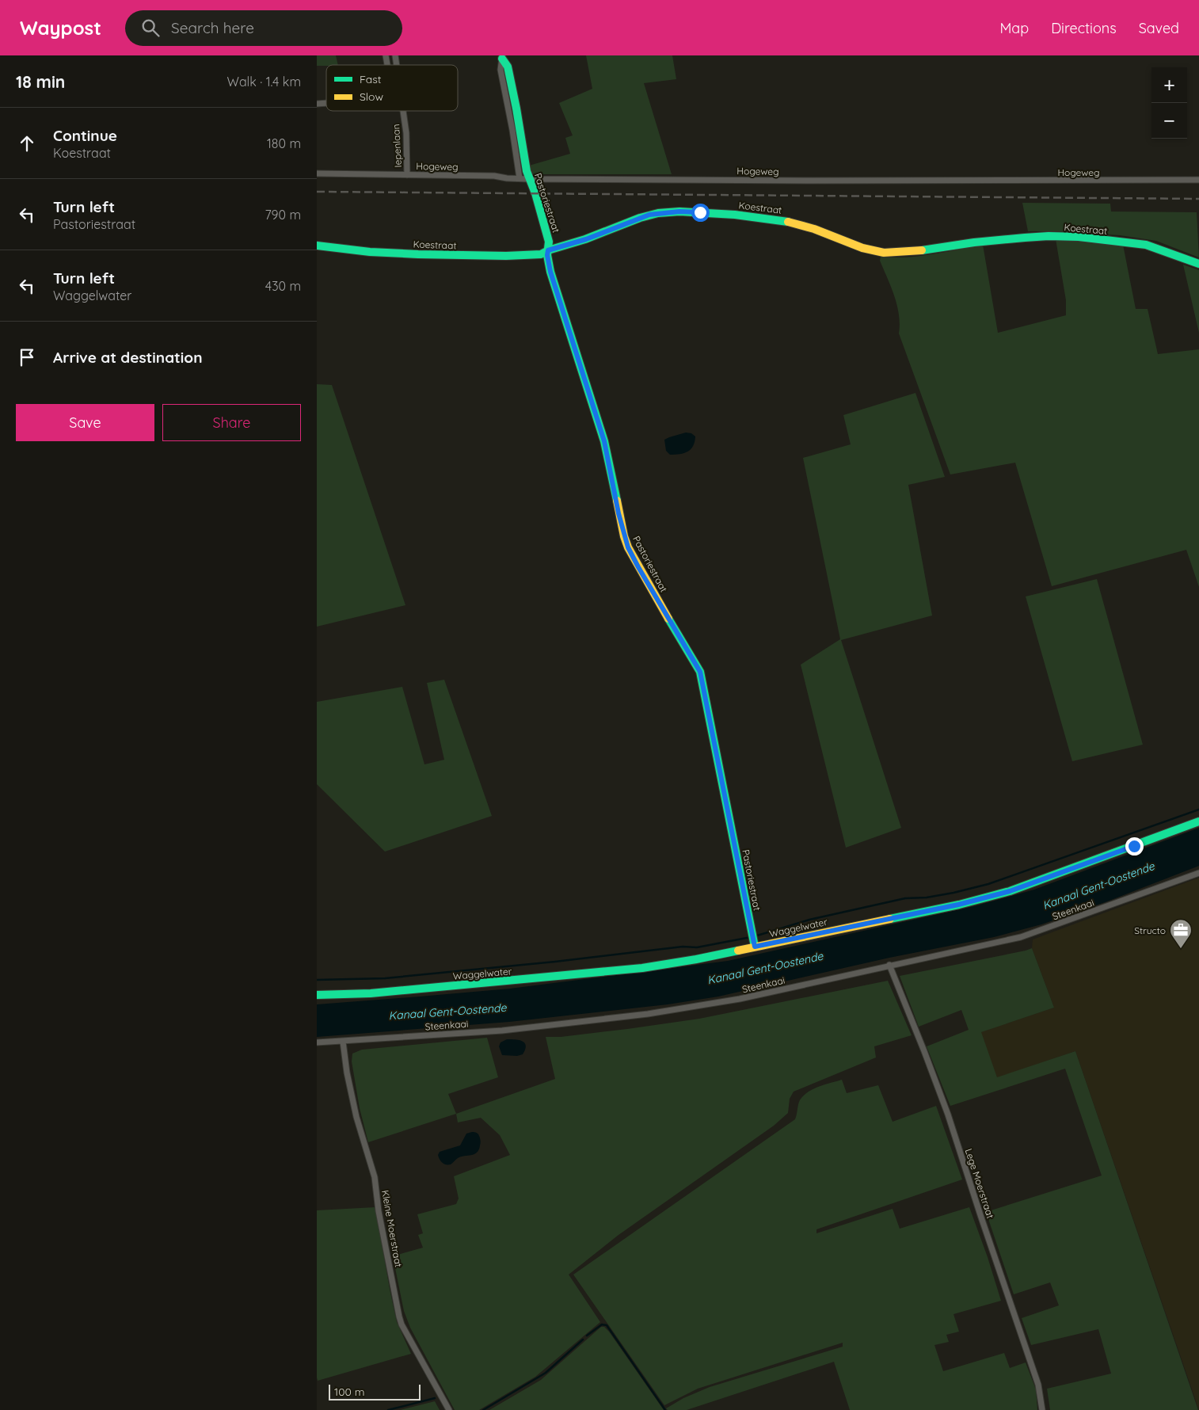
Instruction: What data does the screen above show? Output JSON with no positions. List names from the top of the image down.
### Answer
{
  "streets": {
    "street": [
      "Iepenlaan",
      "Hogeweg",
      "Pastoriestraat",
      "Koestraat",
      "Steenkaai",
      "Waggelwater",
      "Lege Moerstraat",
      "Kleine Moerstraat"
    ]
  },
  "crossings": [
    ["Iepenlaan", "Hogeweg"],
    ["Hogeweg", "Pastoriestraat"],
    ["Pastoriestraat", "Koestraat"],
    ["Pastoriestraat", "Waggelwater"],
    ["Steenkaai", "Lege Moerstraat"],
    ["Steenkaai", "Kleine Moerstraat"]
  ],
  "water": ["Kanaal Gent-Oostende"],
  "places": {
    "office": ["Structo"]
  },
  "legend": ["Fast", "Slow"],
  "scale_bar": "100 m",
  "page": {
    "header": "Waypost",
    "search": "Search here",
    "nav": ["Map", "Directions", "Saved"],
    "heading": ["18 min", "Walk · 1.4 km"],
    "map_buttons": ["+", "−"],
    "list": [
      ["Continue", "Koestraat", "180 m"],
      ["Turn left", "Pastoriestraat", "790 m"],
      ["Turn left", "Waggelwater", "430 m"],
      "Arrive at destination"
    ],
    "buttons": ["Save", "Share"],
    "scale": "100 m"
  }
}
